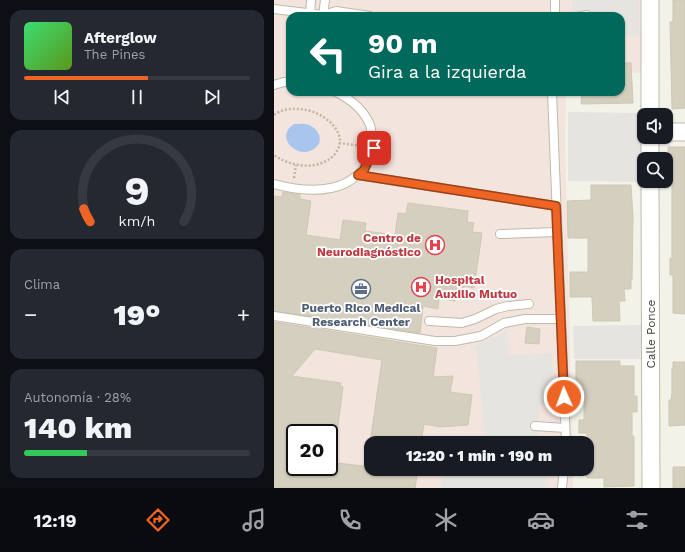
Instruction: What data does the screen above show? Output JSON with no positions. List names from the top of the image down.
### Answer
{
  "streets": {
    "street": ["Calle Ponce"]
  },
  "places": {
    "hospital": ["Centro de Neurodiagnóstico", "Hospital Auxilio Mutuo"],
    "office": ["Puerto Rico Medical Research Center"]
  },
  "page": {
    "turn": ["90 m", "Gira a la izquierda"],
    "song": ["Afterglow", "The Pines"],
    "tile": [
      "Clima",
      ["Autonomía · 28%", "140 km"]
    ],
    "heat": ["−", "19°", "+"],
    "limit": "20",
    "trip": "12:20 · 1 min · 190 m",
    "tabs": "12:19",
    "gauge": ["9", "km/h"]
  }
}
